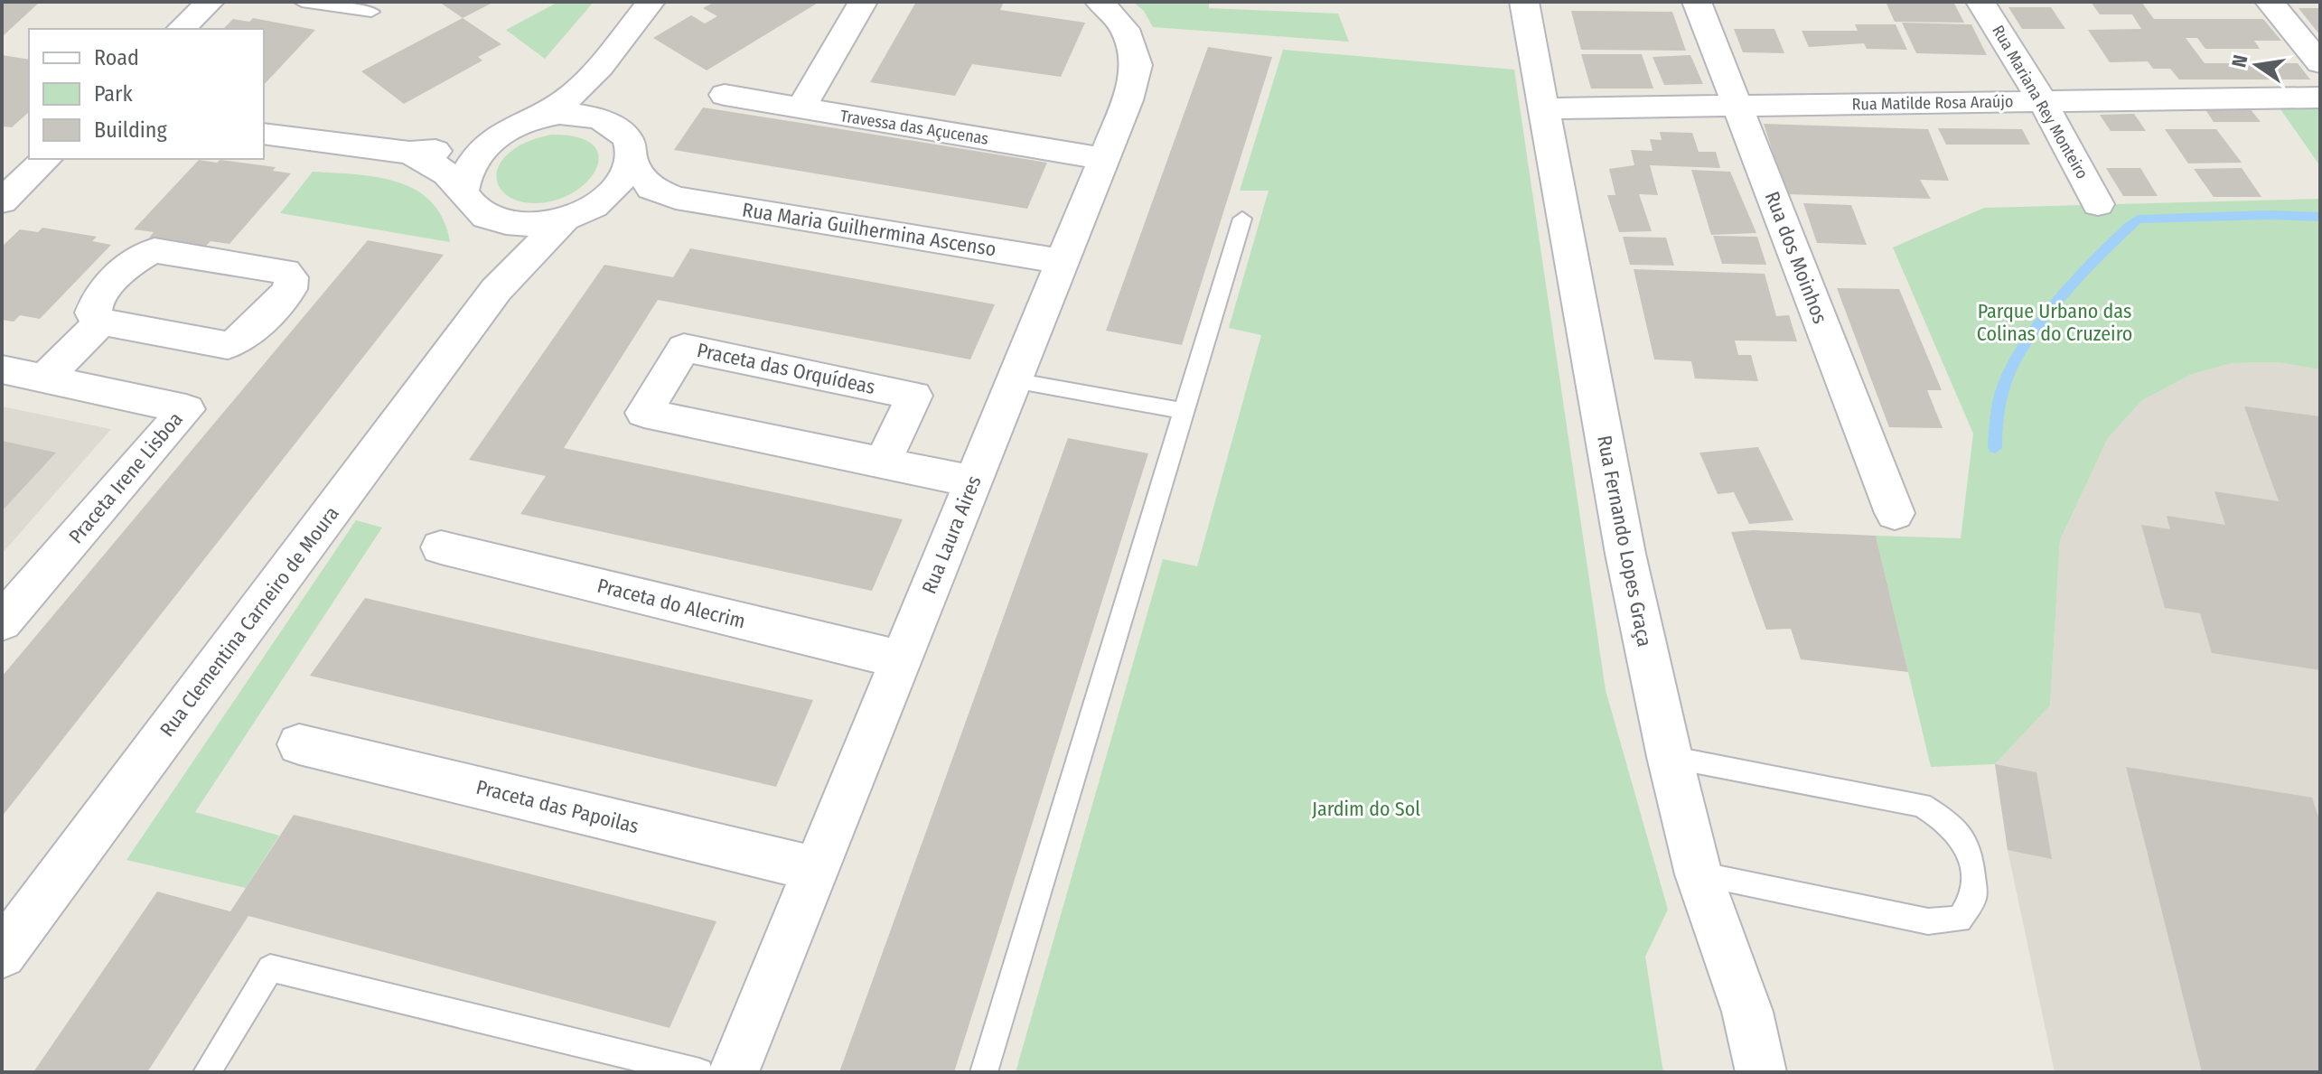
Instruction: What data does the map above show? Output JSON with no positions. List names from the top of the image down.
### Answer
{
  "streets": {
    "street": [
      "Rua Mariana Rey Monteiro",
      "Rua Matilde Rosa Araújo",
      "Travessa das Açucenas",
      "Rua Maria Guilhermina Ascenso",
      "Rua dos Moinhos",
      "Praceta das Orquídeas",
      "Praceta Irene Lisboa",
      "Rua Laura Aires",
      "Rua Fernando Lopes Graça",
      "Praceta do Alecrim",
      "Rua Clementina Carneiro de Moura",
      "Praceta das Papoilas"
    ]
  },
  "crossings": [
    ["Rua Mariana Rey Monteiro", "Rua Matilde Rosa Araújo"],
    ["Rua Matilde Rosa Araújo", "Rua dos Moinhos"],
    ["Rua Matilde Rosa Araújo", "Rua Fernando Lopes Graça"],
    ["Travessa das Açucenas", "Rua Laura Aires"],
    ["Rua Maria Guilhermina Ascenso", "Rua Laura Aires"],
    ["Rua Maria Guilhermina Ascenso", "Rua Clementina Carneiro de Moura"],
    ["Praceta das Orquídeas", "Rua Laura Aires"],
    ["Rua Laura Aires", "Praceta do Alecrim"],
    ["Rua Laura Aires", "Praceta das Papoilas"]
  ],
  "parks": ["Parque Urbano das Colinas do Cruzeiro", "Jardim do Sol"],
  "legend": ["Road", "Park", "Building"],
  "north": "left"
}
